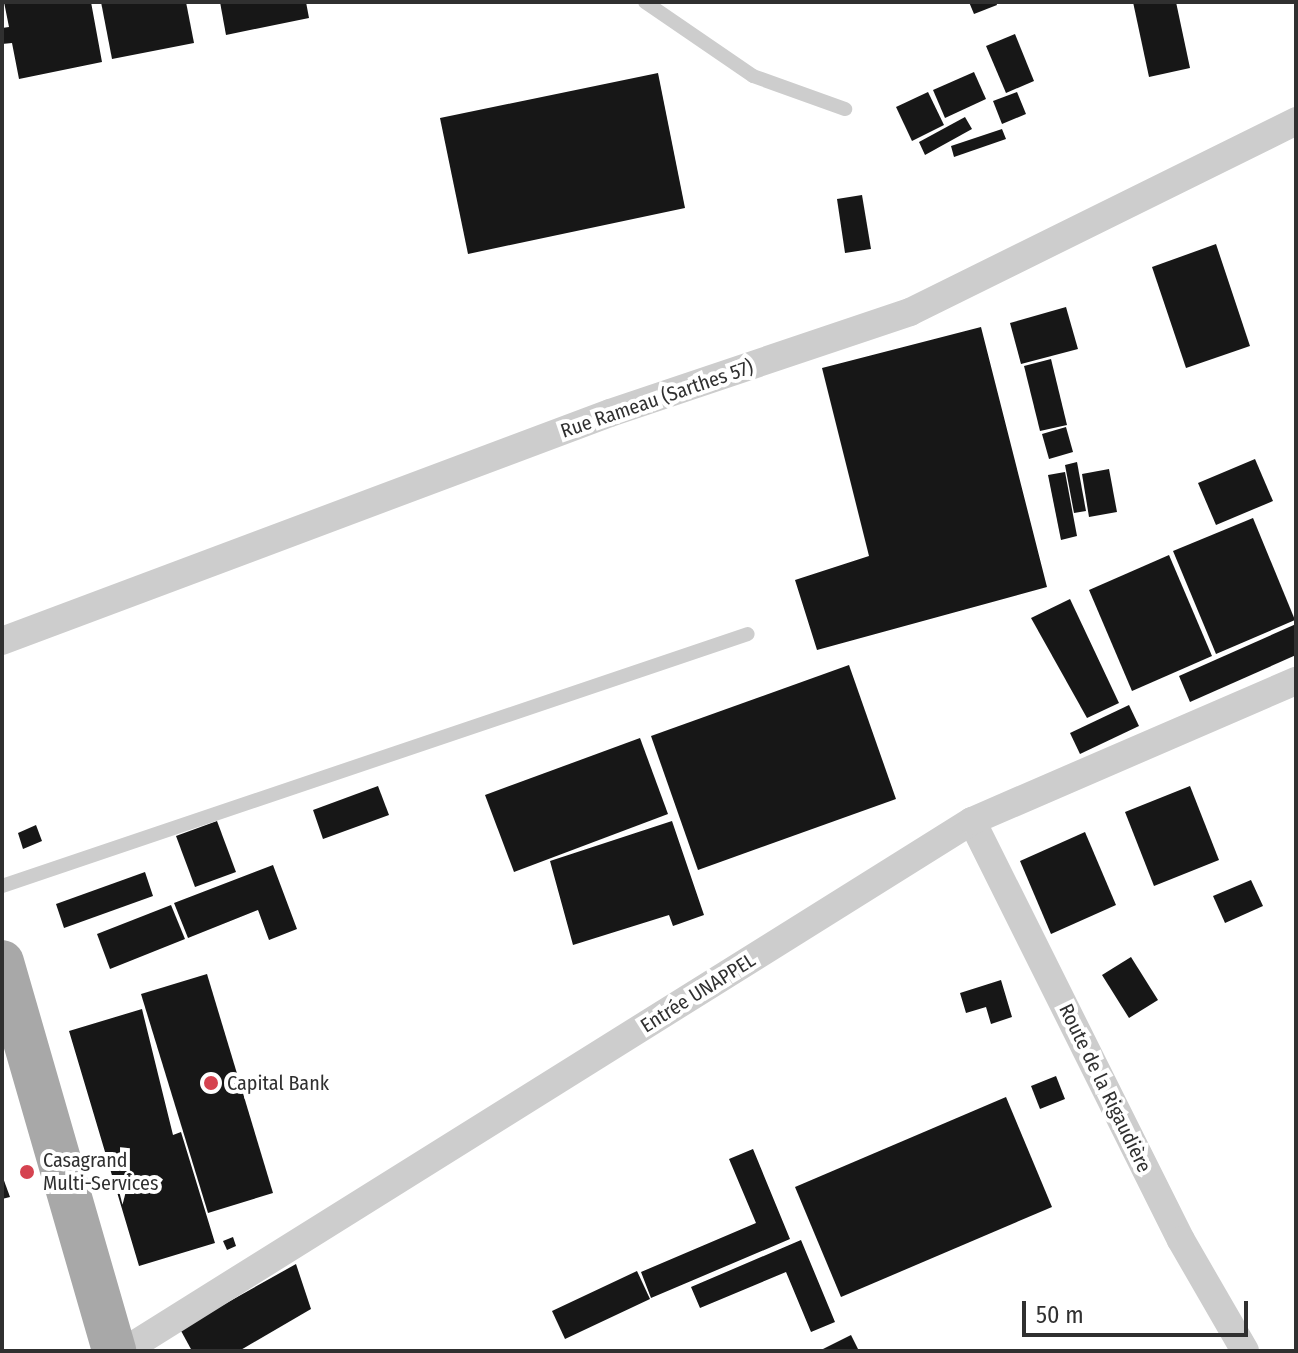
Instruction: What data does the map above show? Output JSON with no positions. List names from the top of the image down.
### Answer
{
  "streets": {
    "street": ["Rue Rameau (Sarthes 57)", "Entrée UNAPPEL", "Route de la Rigaudière"]
  },
  "crossings": [
    ["Entrée UNAPPEL", "Route de la Rigaudière"]
  ],
  "places": ["Capital Bank", "Casagrand Multi-Services"],
  "scale_bar": "50 m"
}
